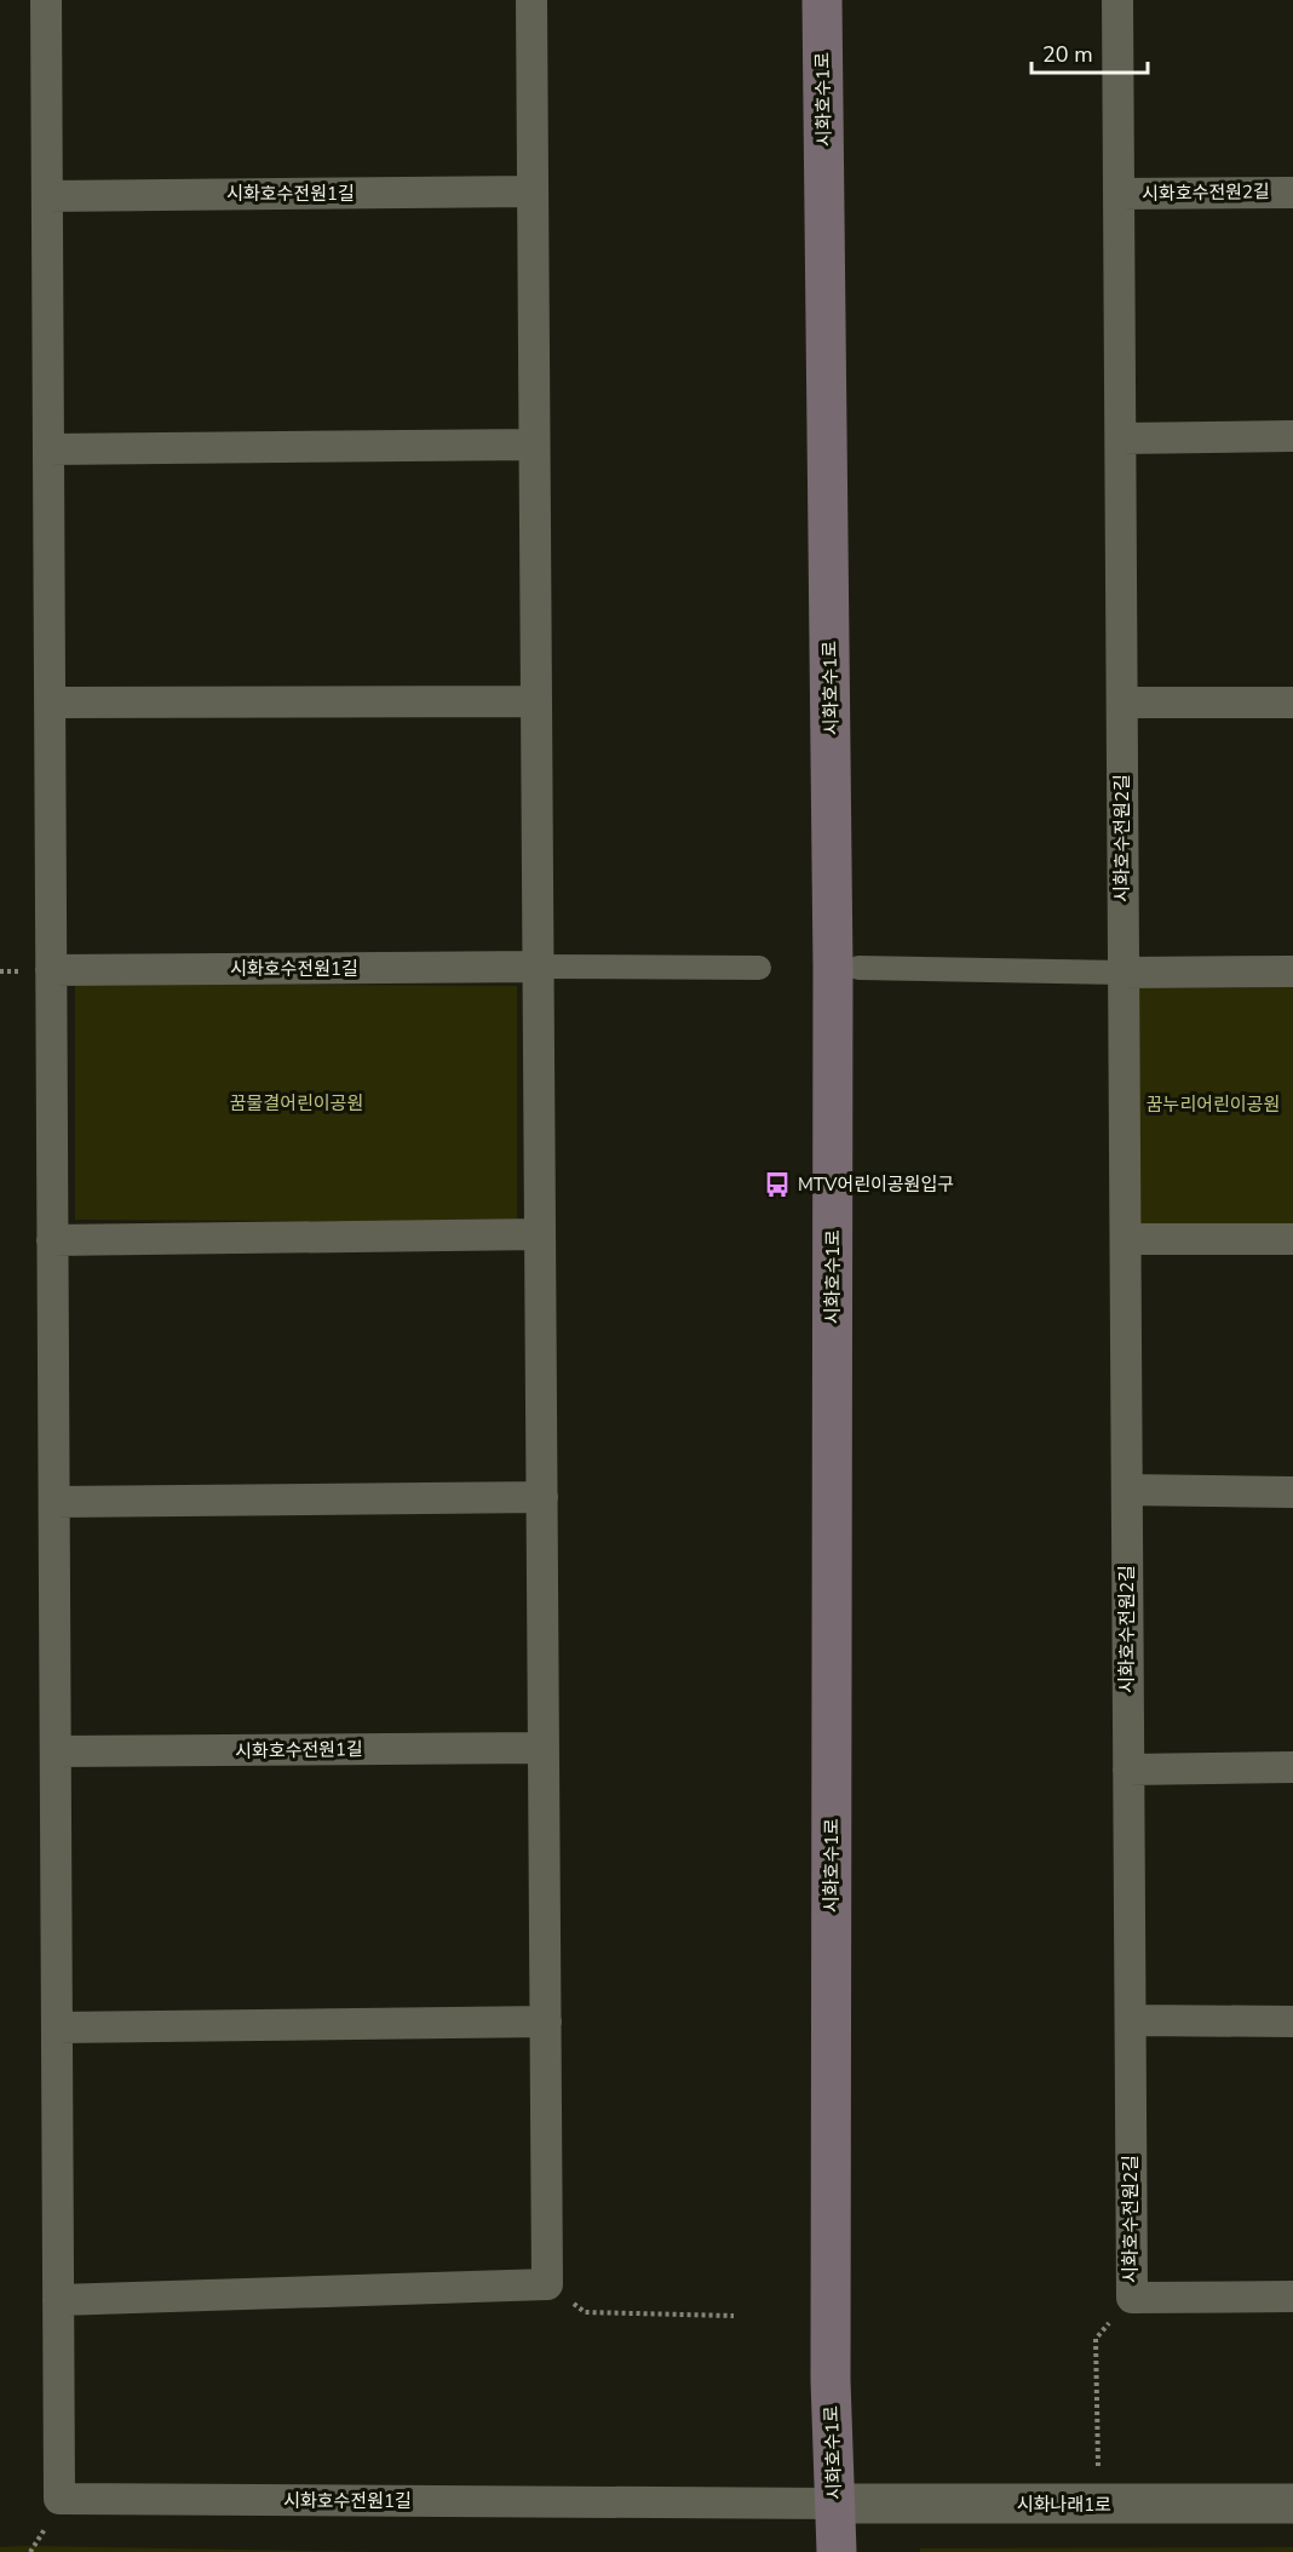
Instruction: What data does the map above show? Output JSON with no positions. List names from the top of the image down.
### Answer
{
  "streets": {
    "main road": ["시화호수1로"],
    "street": ["시화호수전원2길", "시화호수전원1길", "시화나래1로"]
  },
  "crossings": [
    ["시화호수1로", "시화호수전원1길"],
    ["시화호수1로", "시화나래1로"],
    ["시화호수전원1길", "시화나래1로"]
  ],
  "parks": ["꿈물결어린이공원", "꿈누리어린이공원"],
  "places": {
    "bus stop": ["MTV어린이공원입구"]
  },
  "scale_bar": "20 m"
}
